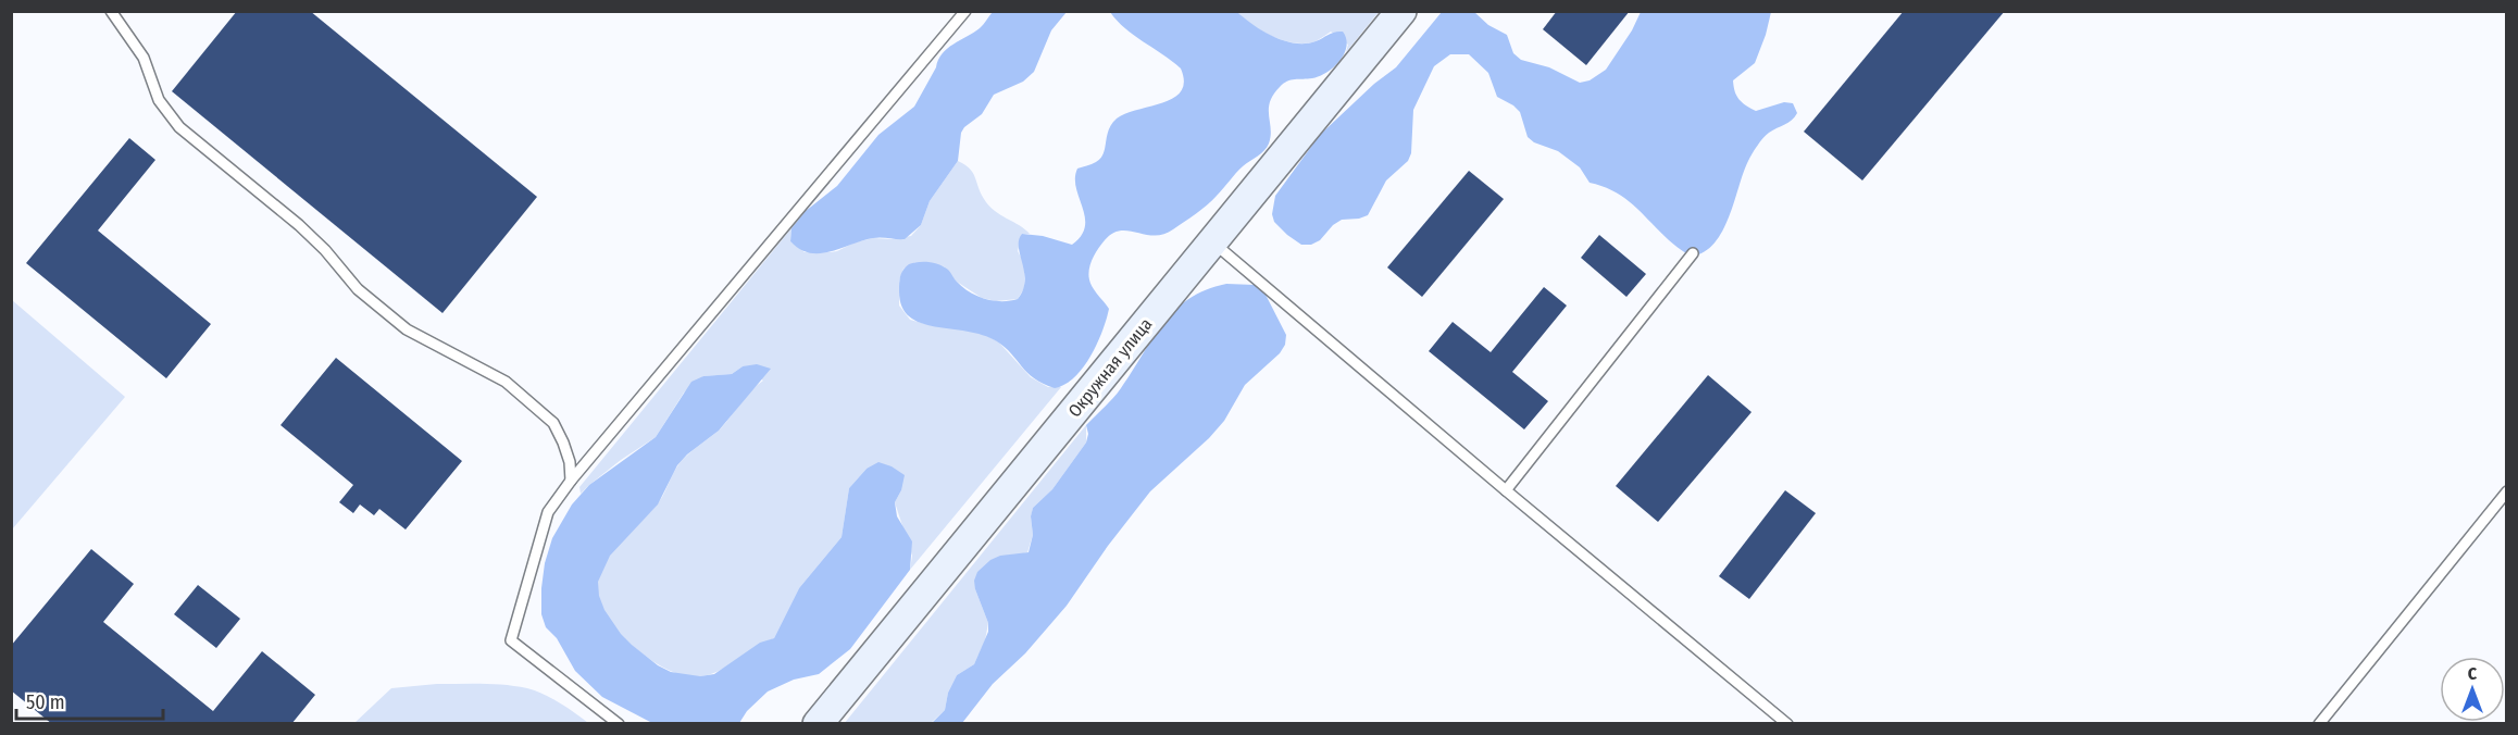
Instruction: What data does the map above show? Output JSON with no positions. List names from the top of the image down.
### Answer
{
  "streets": {
    "main road": ["Окружная улица"]
  },
  "scale_bar": "50 m",
  "north": "top"
}
